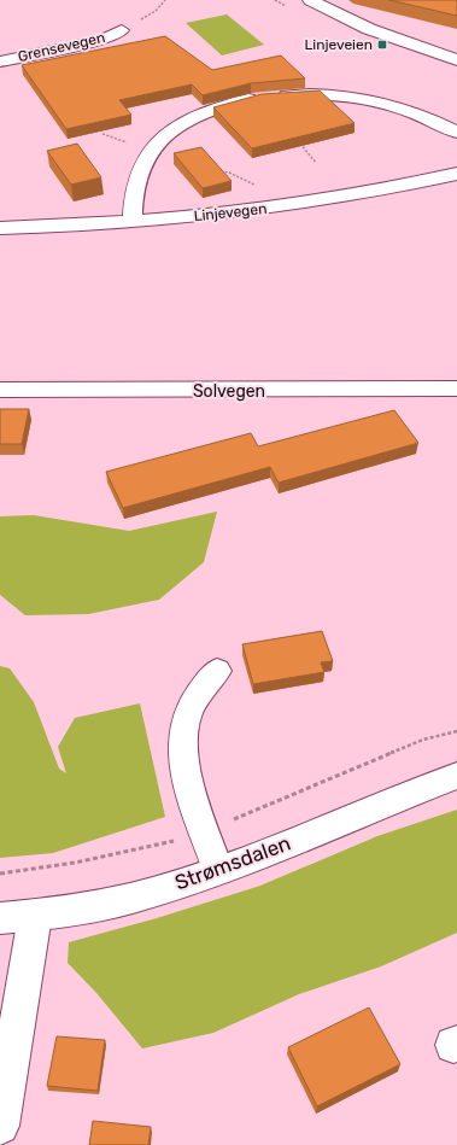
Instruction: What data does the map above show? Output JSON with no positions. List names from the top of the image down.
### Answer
{
  "streets": {
    "street": [
      "Grensevegen",
      "Linjevegen",
      "Solvegen",
      "Strømsdalen"
    ]
  },
  "places": {
    "transit": ["Linjeveien"]
  }
}
